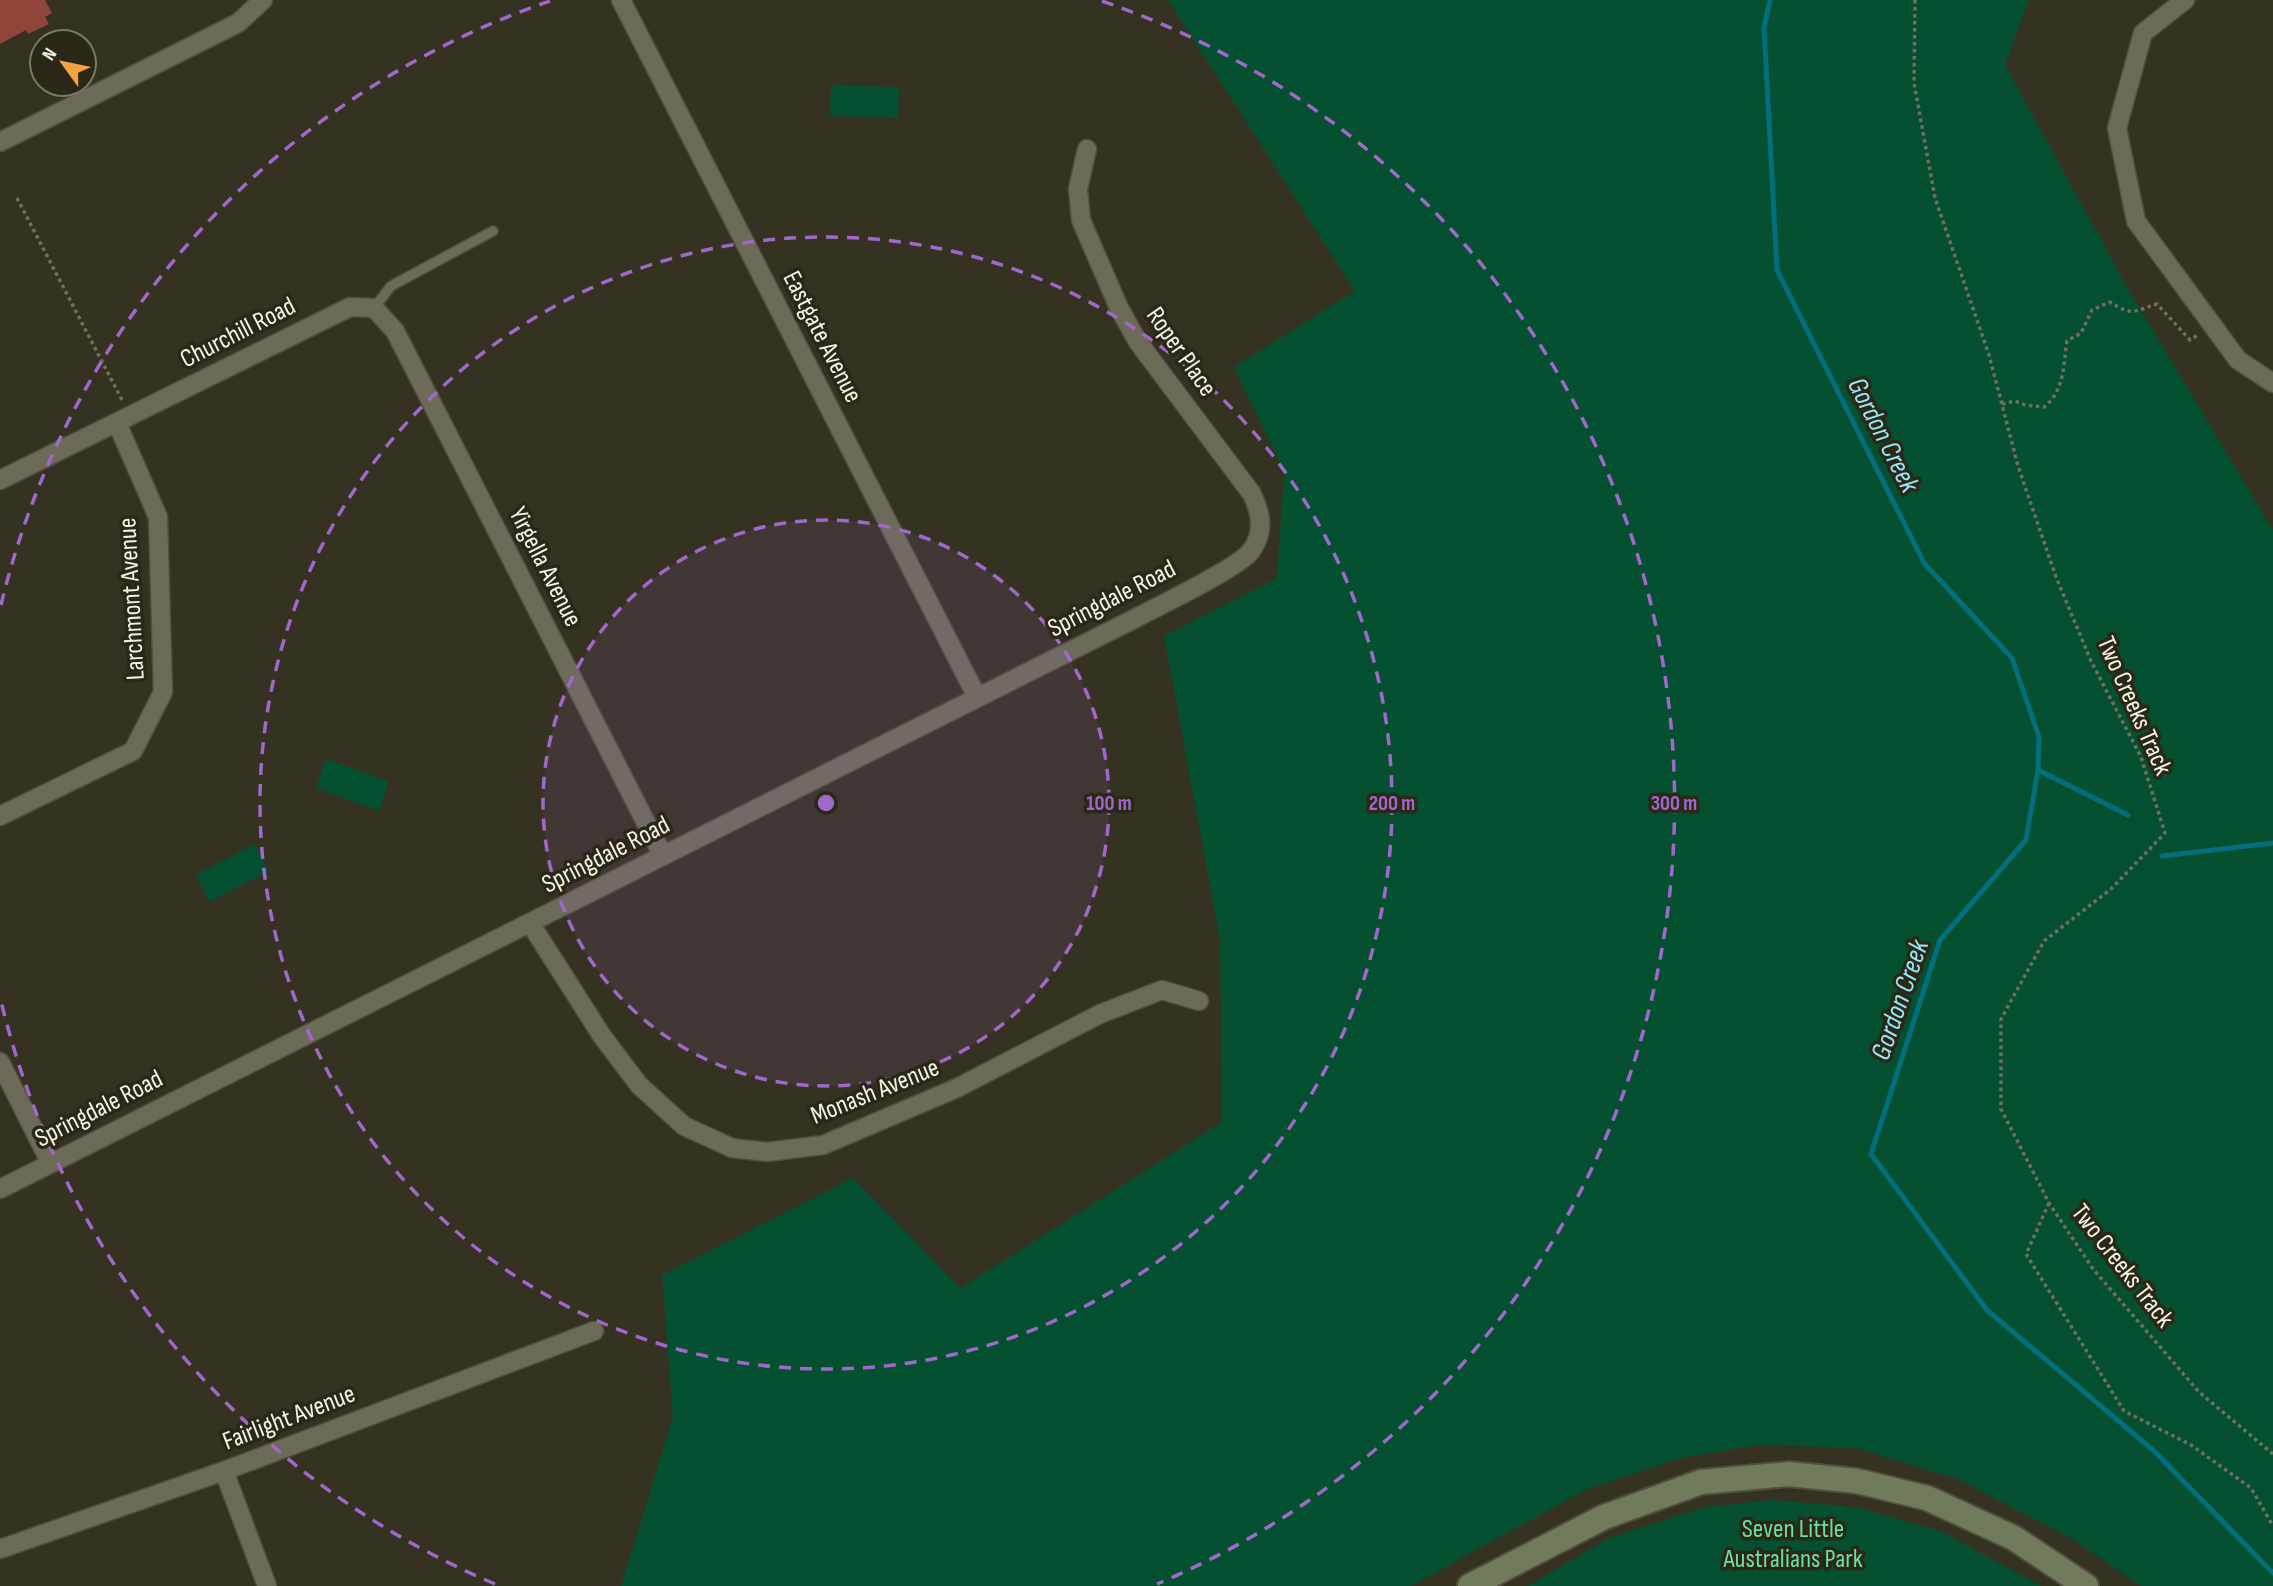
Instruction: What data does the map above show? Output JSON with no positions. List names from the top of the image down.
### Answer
{
  "streets": {
    "street": [
      "Churchill Road",
      "Eastgate Avenue",
      "Roper Place",
      "Yirgella Avenue",
      "Larchmont Avenue",
      "Springdale Road",
      "Monash Avenue",
      "Fairlight Avenue"
    ],
    "path": ["Two Creeks Track"]
  },
  "crossings": [
    ["Churchill Road", "Yirgella Avenue"],
    ["Churchill Road", "Larchmont Avenue"],
    ["Eastgate Avenue", "Springdale Road"],
    ["Roper Place", "Springdale Road"],
    ["Yirgella Avenue", "Springdale Road"],
    ["Springdale Road", "Monash Avenue"]
  ],
  "water": ["Gordon Creek"],
  "parks": ["Seven Little Australians Park"],
  "north": "top left",
  "rings": ["100 m", "200 m", "300 m"]
}
